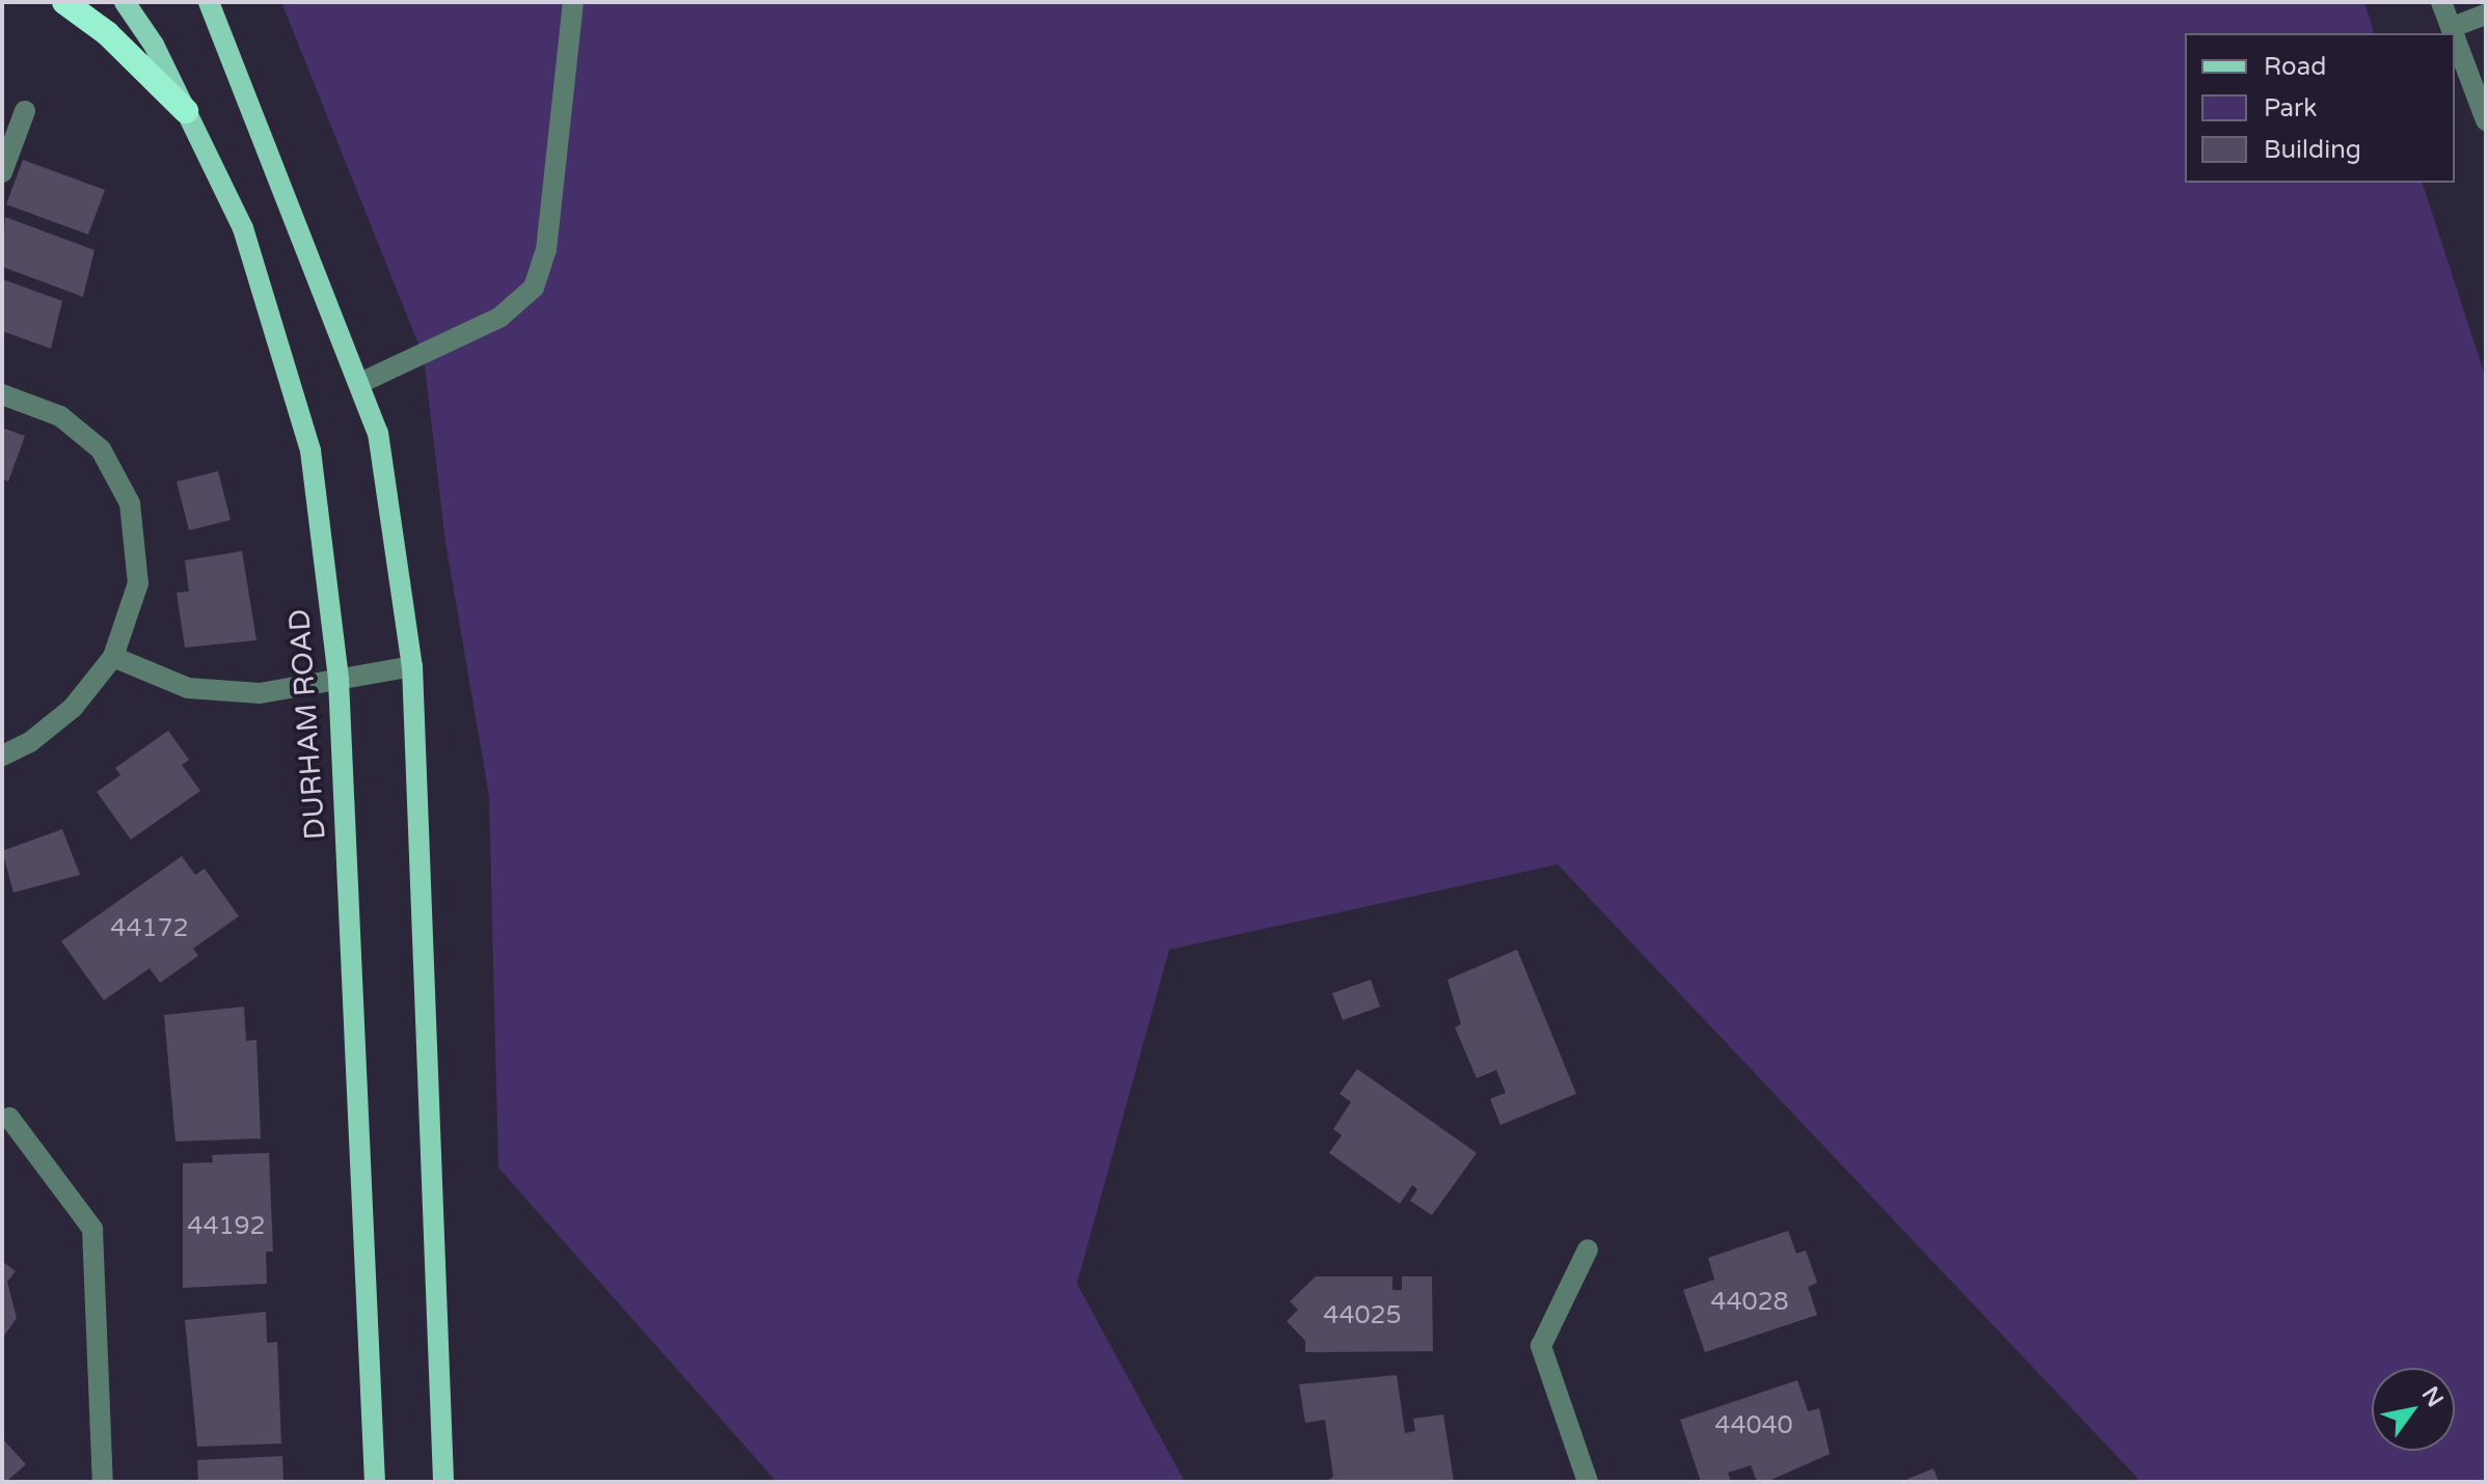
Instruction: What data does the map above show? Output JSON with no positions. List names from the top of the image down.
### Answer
{
  "streets": {
    "main road": ["DURHAM ROAD"]
  },
  "house_numbers": [
    "44172",
    "44192",
    "44028",
    "44025",
    "44040"
  ],
  "legend": ["Road", "Park", "Building"],
  "north": "top right"
}
